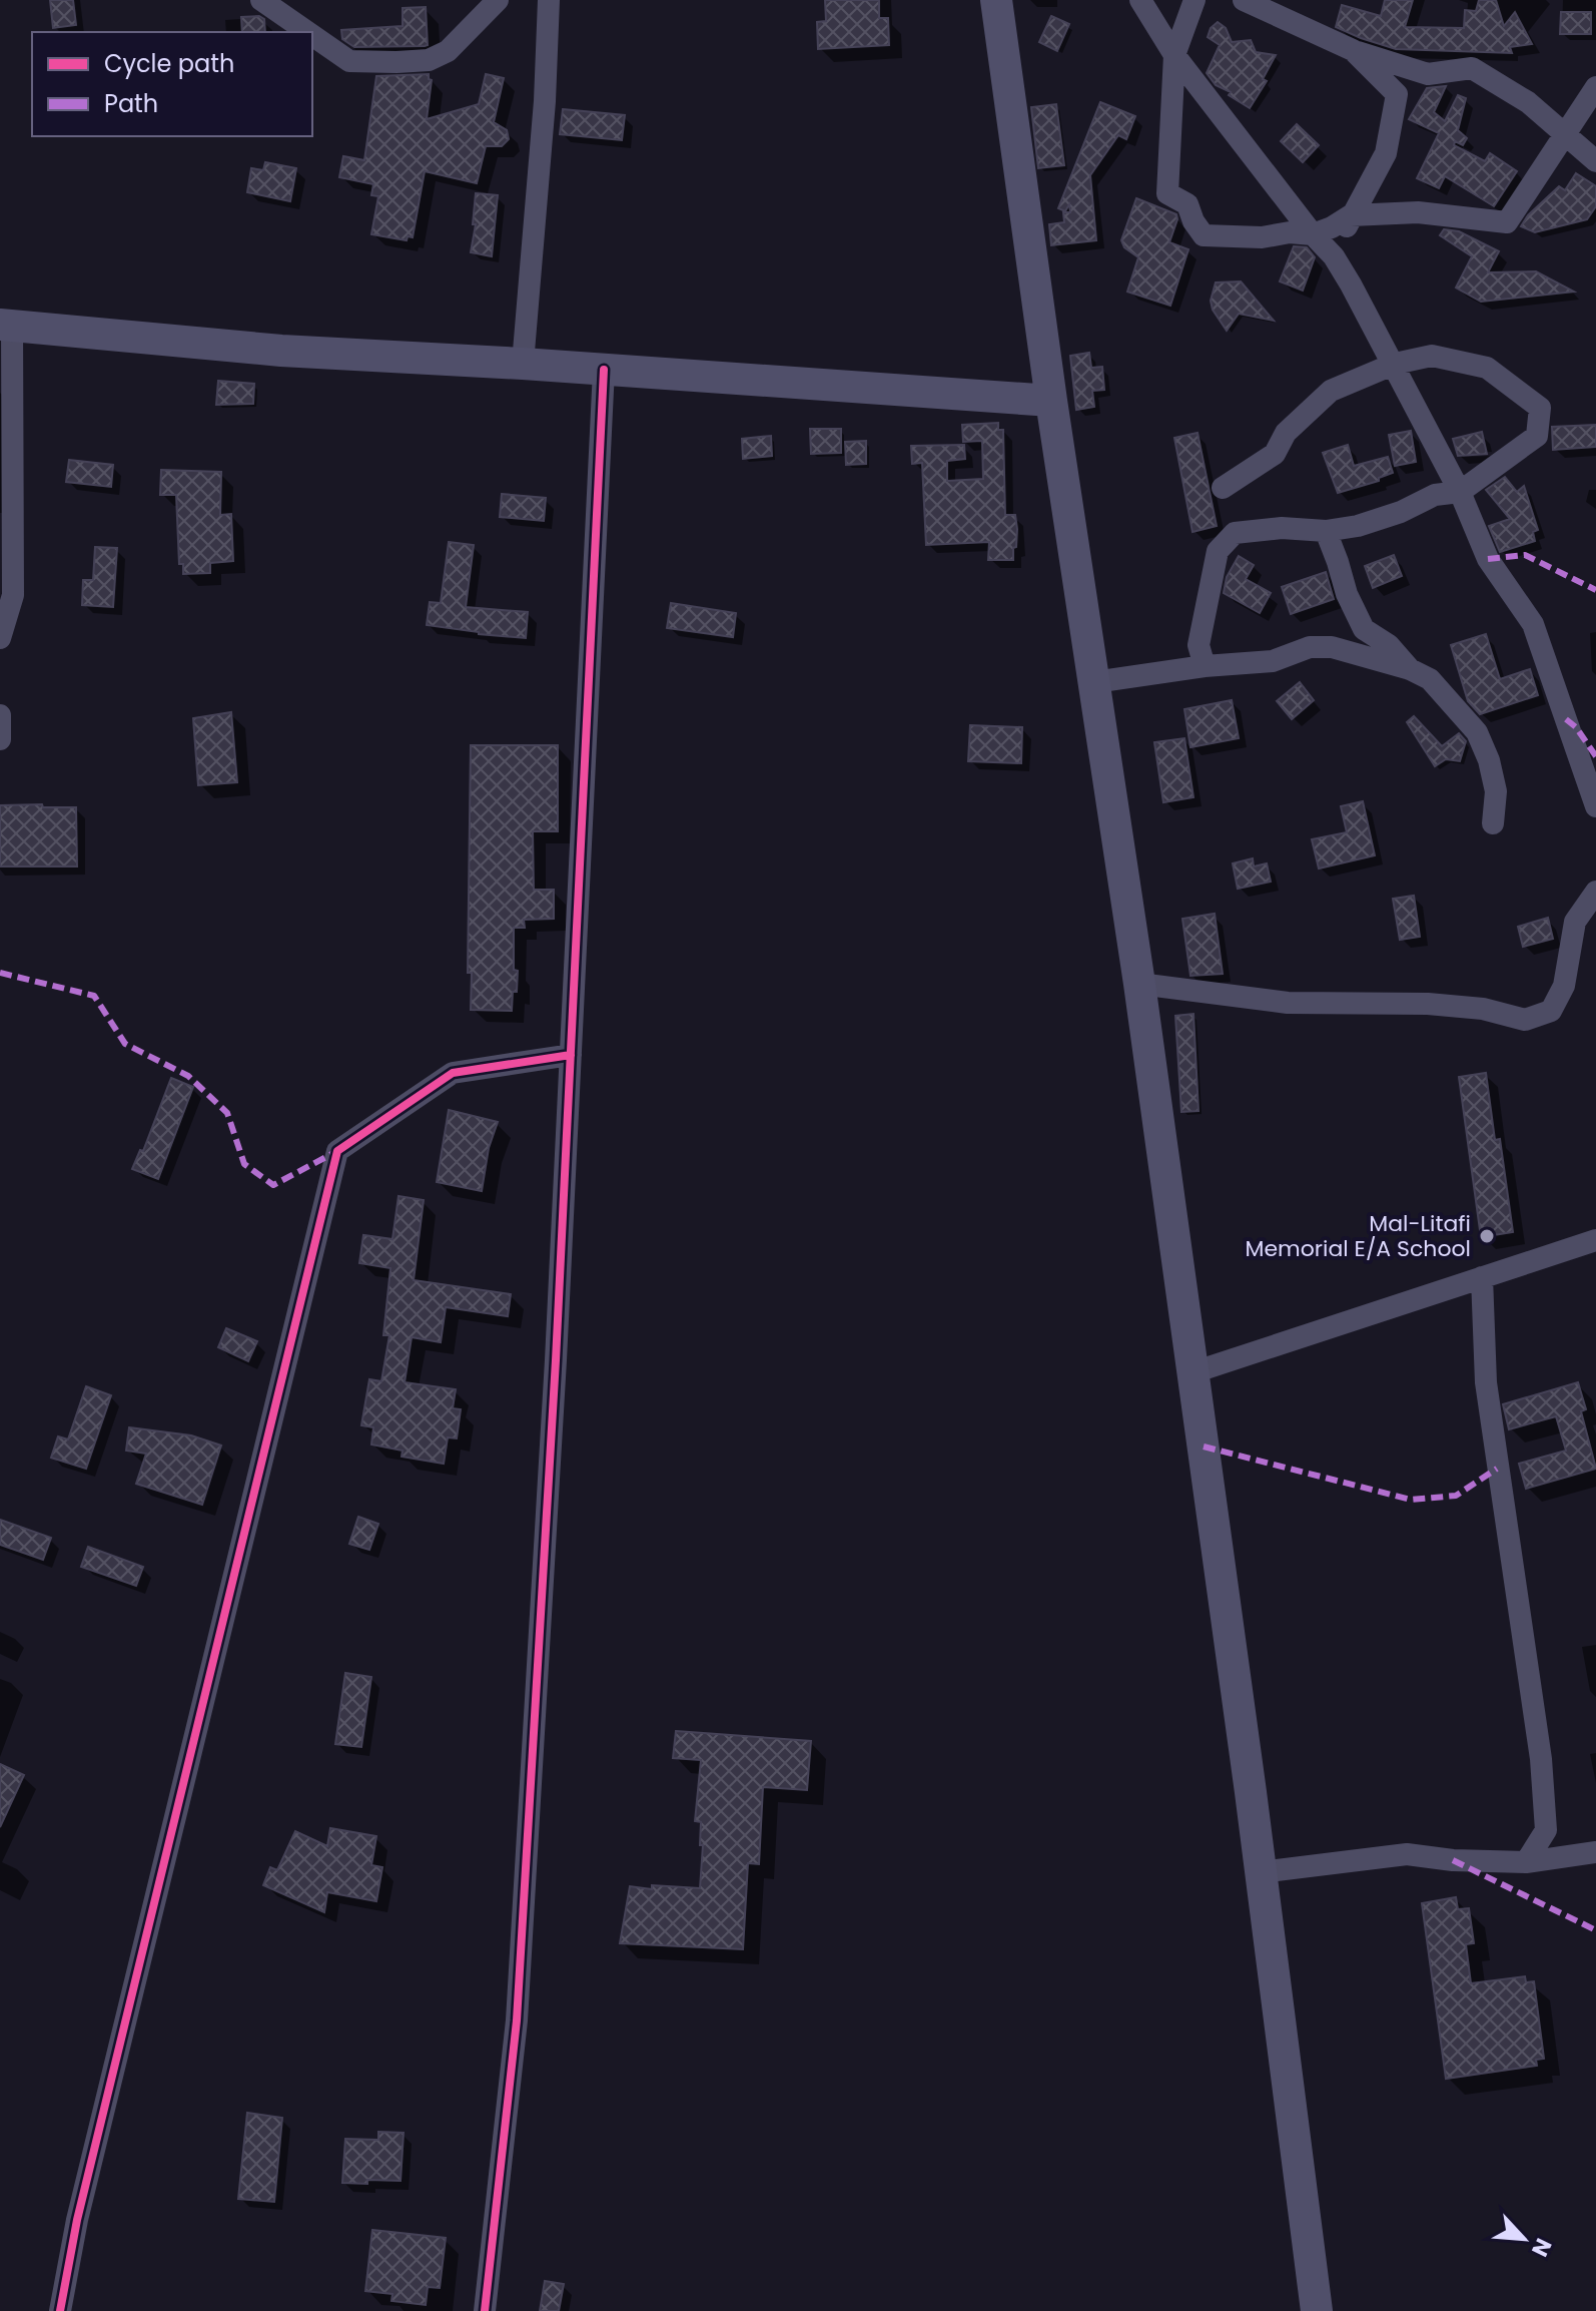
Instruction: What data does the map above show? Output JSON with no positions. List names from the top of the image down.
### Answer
{
  "places": ["Mal-Litafi Memorial E/A School"],
  "legend": ["Cycle path", "Path"],
  "north": "bottom right"
}
